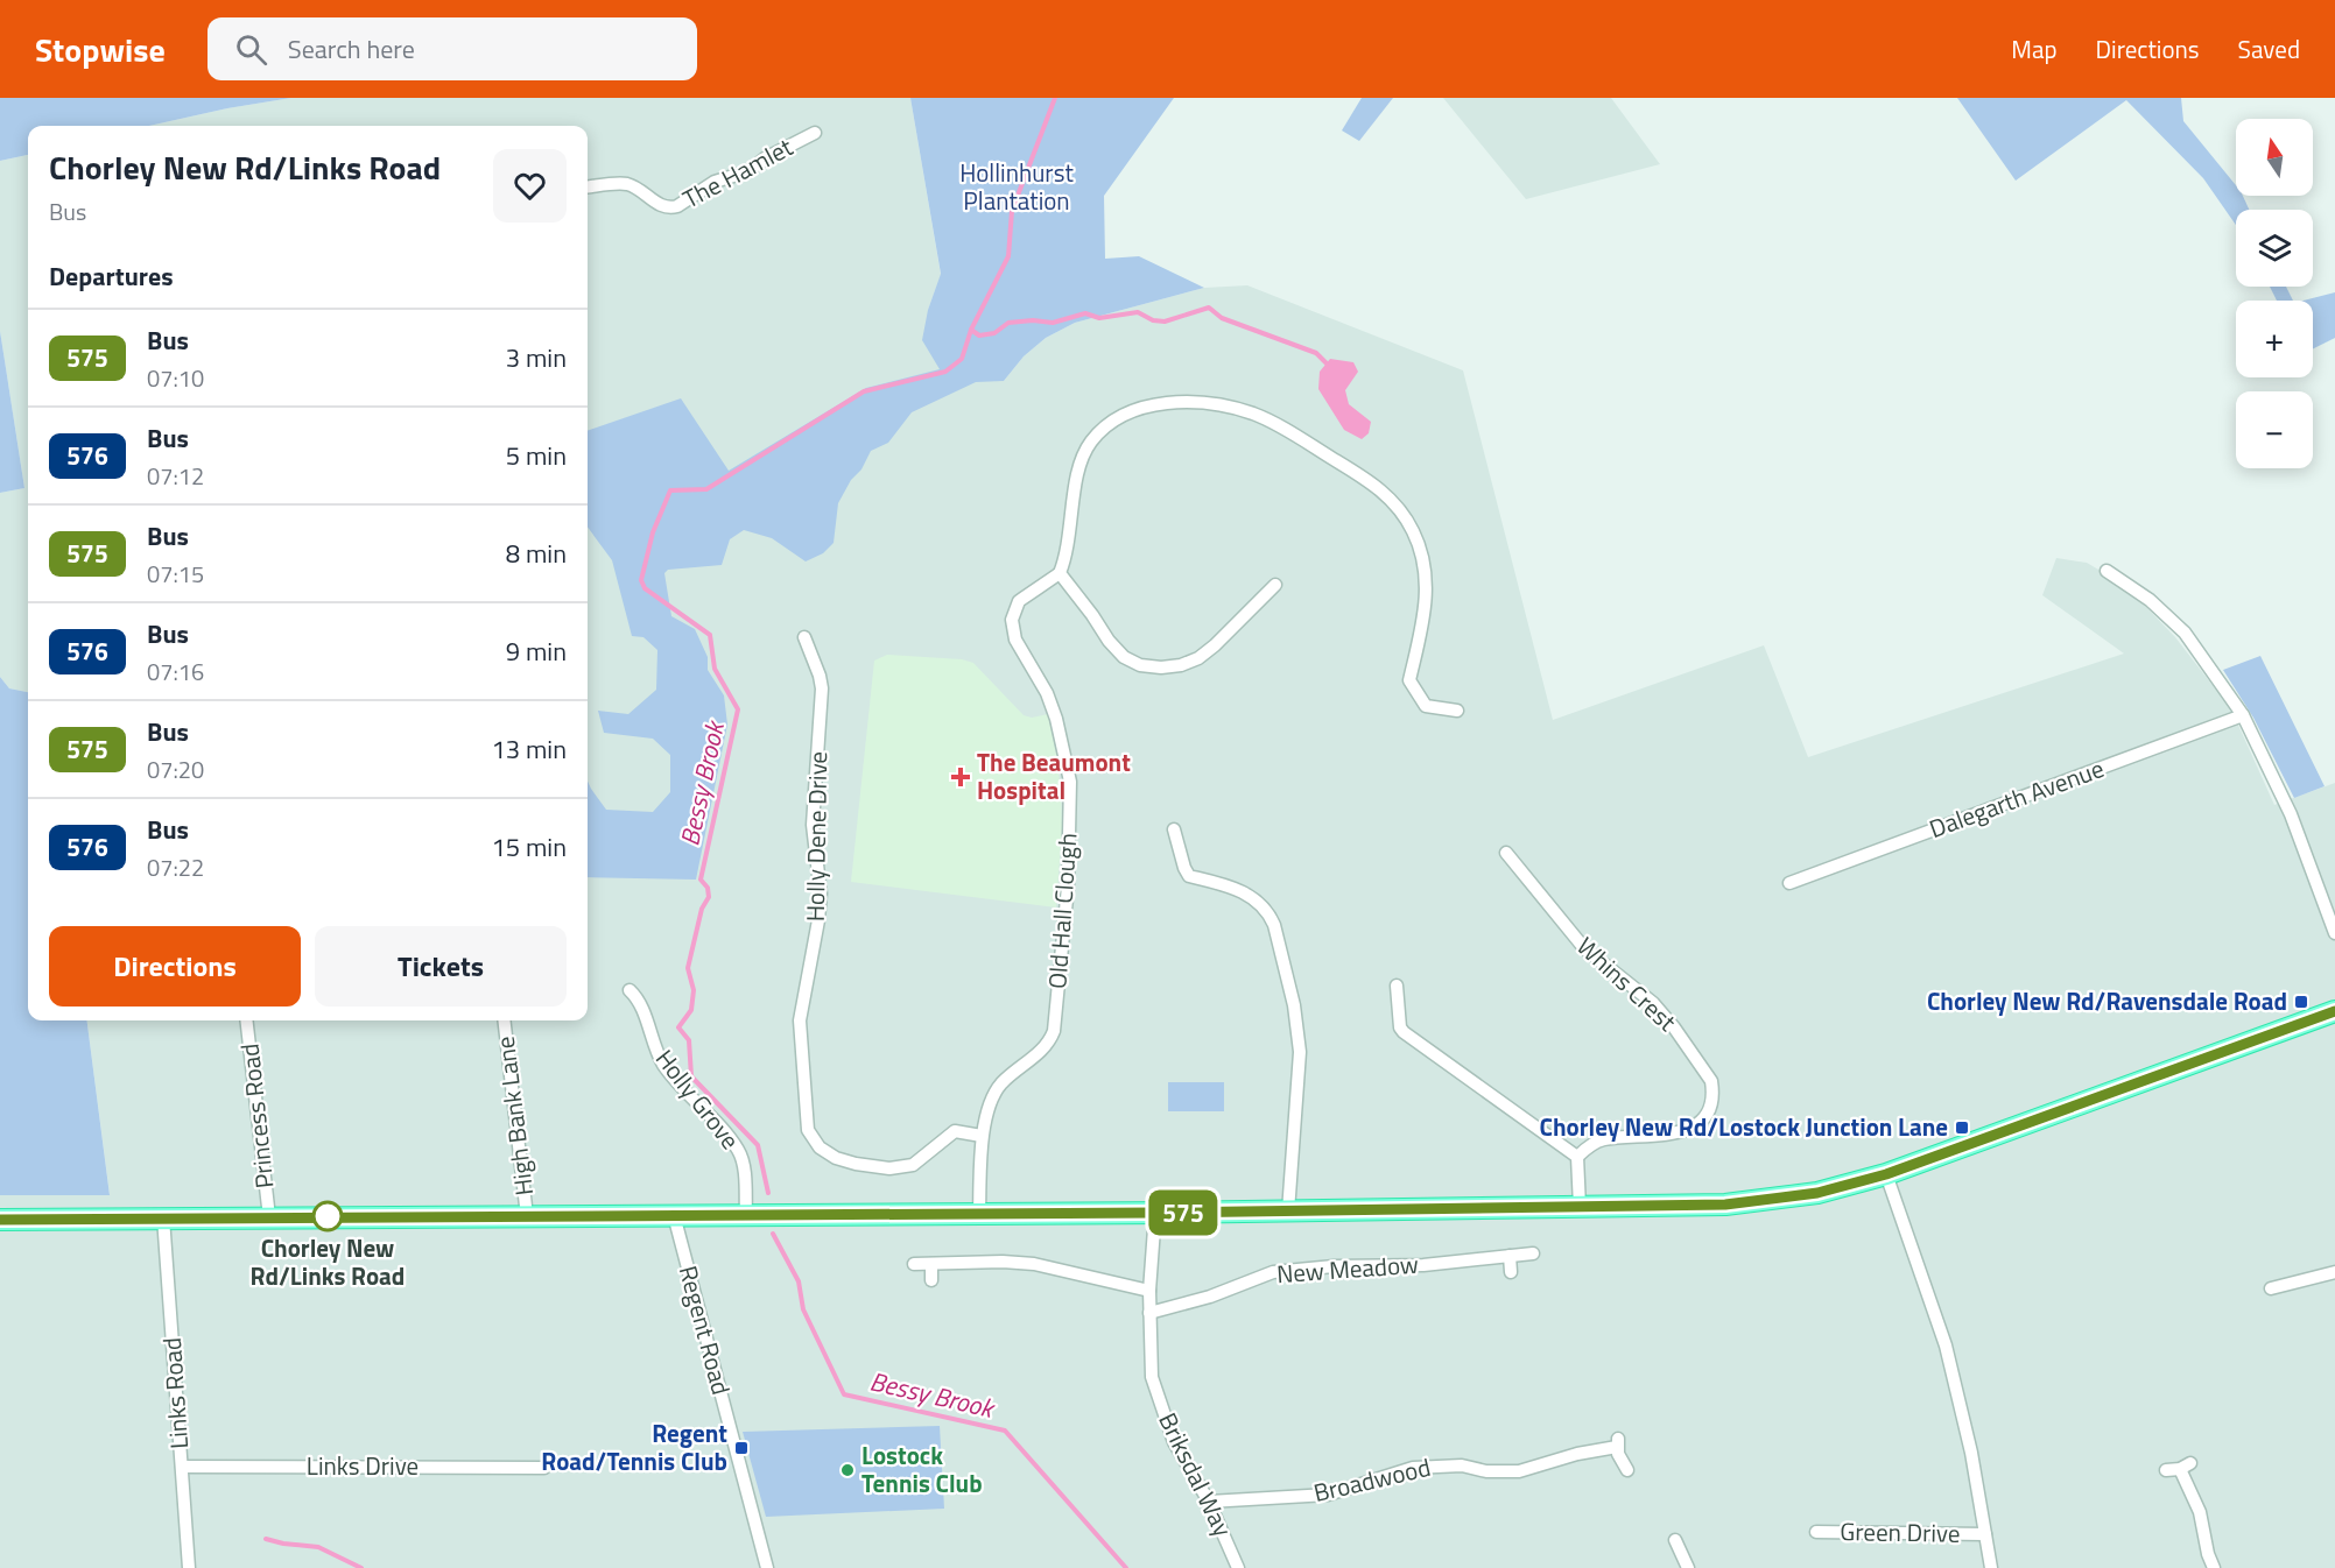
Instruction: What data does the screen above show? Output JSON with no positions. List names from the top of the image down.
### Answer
{
  "streets": {
    "street": [
      "The Hamlet",
      "Dalegarth Avenue",
      "Holly Dene Drive",
      "Old Hall Clough",
      "Whins Crest",
      "Holly Grove",
      "Princess Road",
      "High Bank Lane",
      "New Meadow",
      "Regent Road",
      "Links Road",
      "Links Drive",
      "Briksdal Way",
      "Broadwood",
      "Green Drive"
    ]
  },
  "crossings": [
    ["Holly Dene Drive", "Old Hall Clough"],
    ["New Meadow", "Briksdal Way"],
    ["Links Road", "Links Drive"],
    ["Briksdal Way", "Broadwood"]
  ],
  "water": ["Bessy Brook"],
  "parks": ["Hollinhurst Plantation"],
  "places": {
    "health": ["The Beaumont Hospital"],
    "transit": ["Chorley New Rd/Ravensdale Road", "Chorley New Rd/Lostock Junction Lane", "Regent Road/Tennis Club"],
    "other": ["Chorley New Rd/Links Road", "Lostock Tennis Club"]
  },
  "lines": ["bus line 575"],
  "north": "top",
  "page": {
    "header": "Stopwise",
    "search": "Search here",
    "nav": ["Map", "Directions", "Saved"],
    "on_map": "575",
    "map_buttons": ["+", "−"],
    "heading": [
      ["Chorley New Rd/Links Road", "Bus"],
      "Departures"
    ],
    "list": [
      {
        "mark": "575",
        "name": "Bus",
        "note": "07:10",
        "value": "3 min"
      },
      {
        "mark": "576",
        "name": "Bus",
        "note": "07:12",
        "value": "5 min"
      },
      {
        "mark": "575",
        "name": "Bus",
        "note": "07:15",
        "value": "8 min"
      },
      {
        "mark": "576",
        "name": "Bus",
        "note": "07:16",
        "value": "9 min"
      },
      {
        "mark": "575",
        "name": "Bus",
        "note": "07:20",
        "value": "13 min"
      },
      {
        "mark": "576",
        "name": "Bus",
        "note": "07:22",
        "value": "15 min"
      }
    ],
    "buttons": ["Directions", "Tickets"]
  }
}
